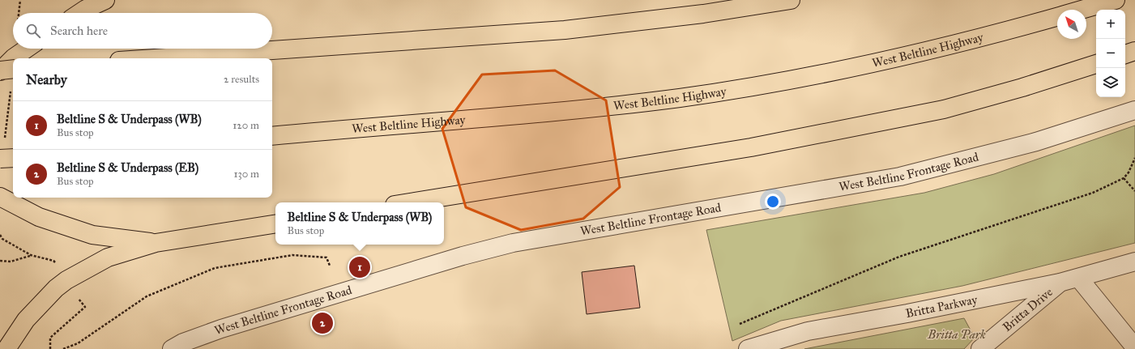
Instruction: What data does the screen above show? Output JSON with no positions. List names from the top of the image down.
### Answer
{
  "streets": {
    "highway": ["West Beltline Highway"],
    "street": ["West Beltline Frontage Road", "Britta Parkway", "Britta Drive"]
  },
  "crossings": [
    ["Britta Parkway", "Britta Drive"]
  ],
  "parks": ["Britta Park"],
  "north": "top left",
  "page": {
    "map_buttons": ["+", "−"],
    "search": "Search here",
    "heading": ["Nearby", "2 results"],
    "list": [
      {
        "mark": "1",
        "name": "Beltline S & Underpass (WB)",
        "note": "Bus stop",
        "value": "120 m"
      },
      {
        "mark": "2",
        "name": "Beltline S & Underpass (EB)",
        "note": "Bus stop",
        "value": "130 m"
      }
    ],
    "popup": ["Beltline S & Underpass (WB)", "Bus stop"],
    "pins": ["1", "2"]
  }
}
